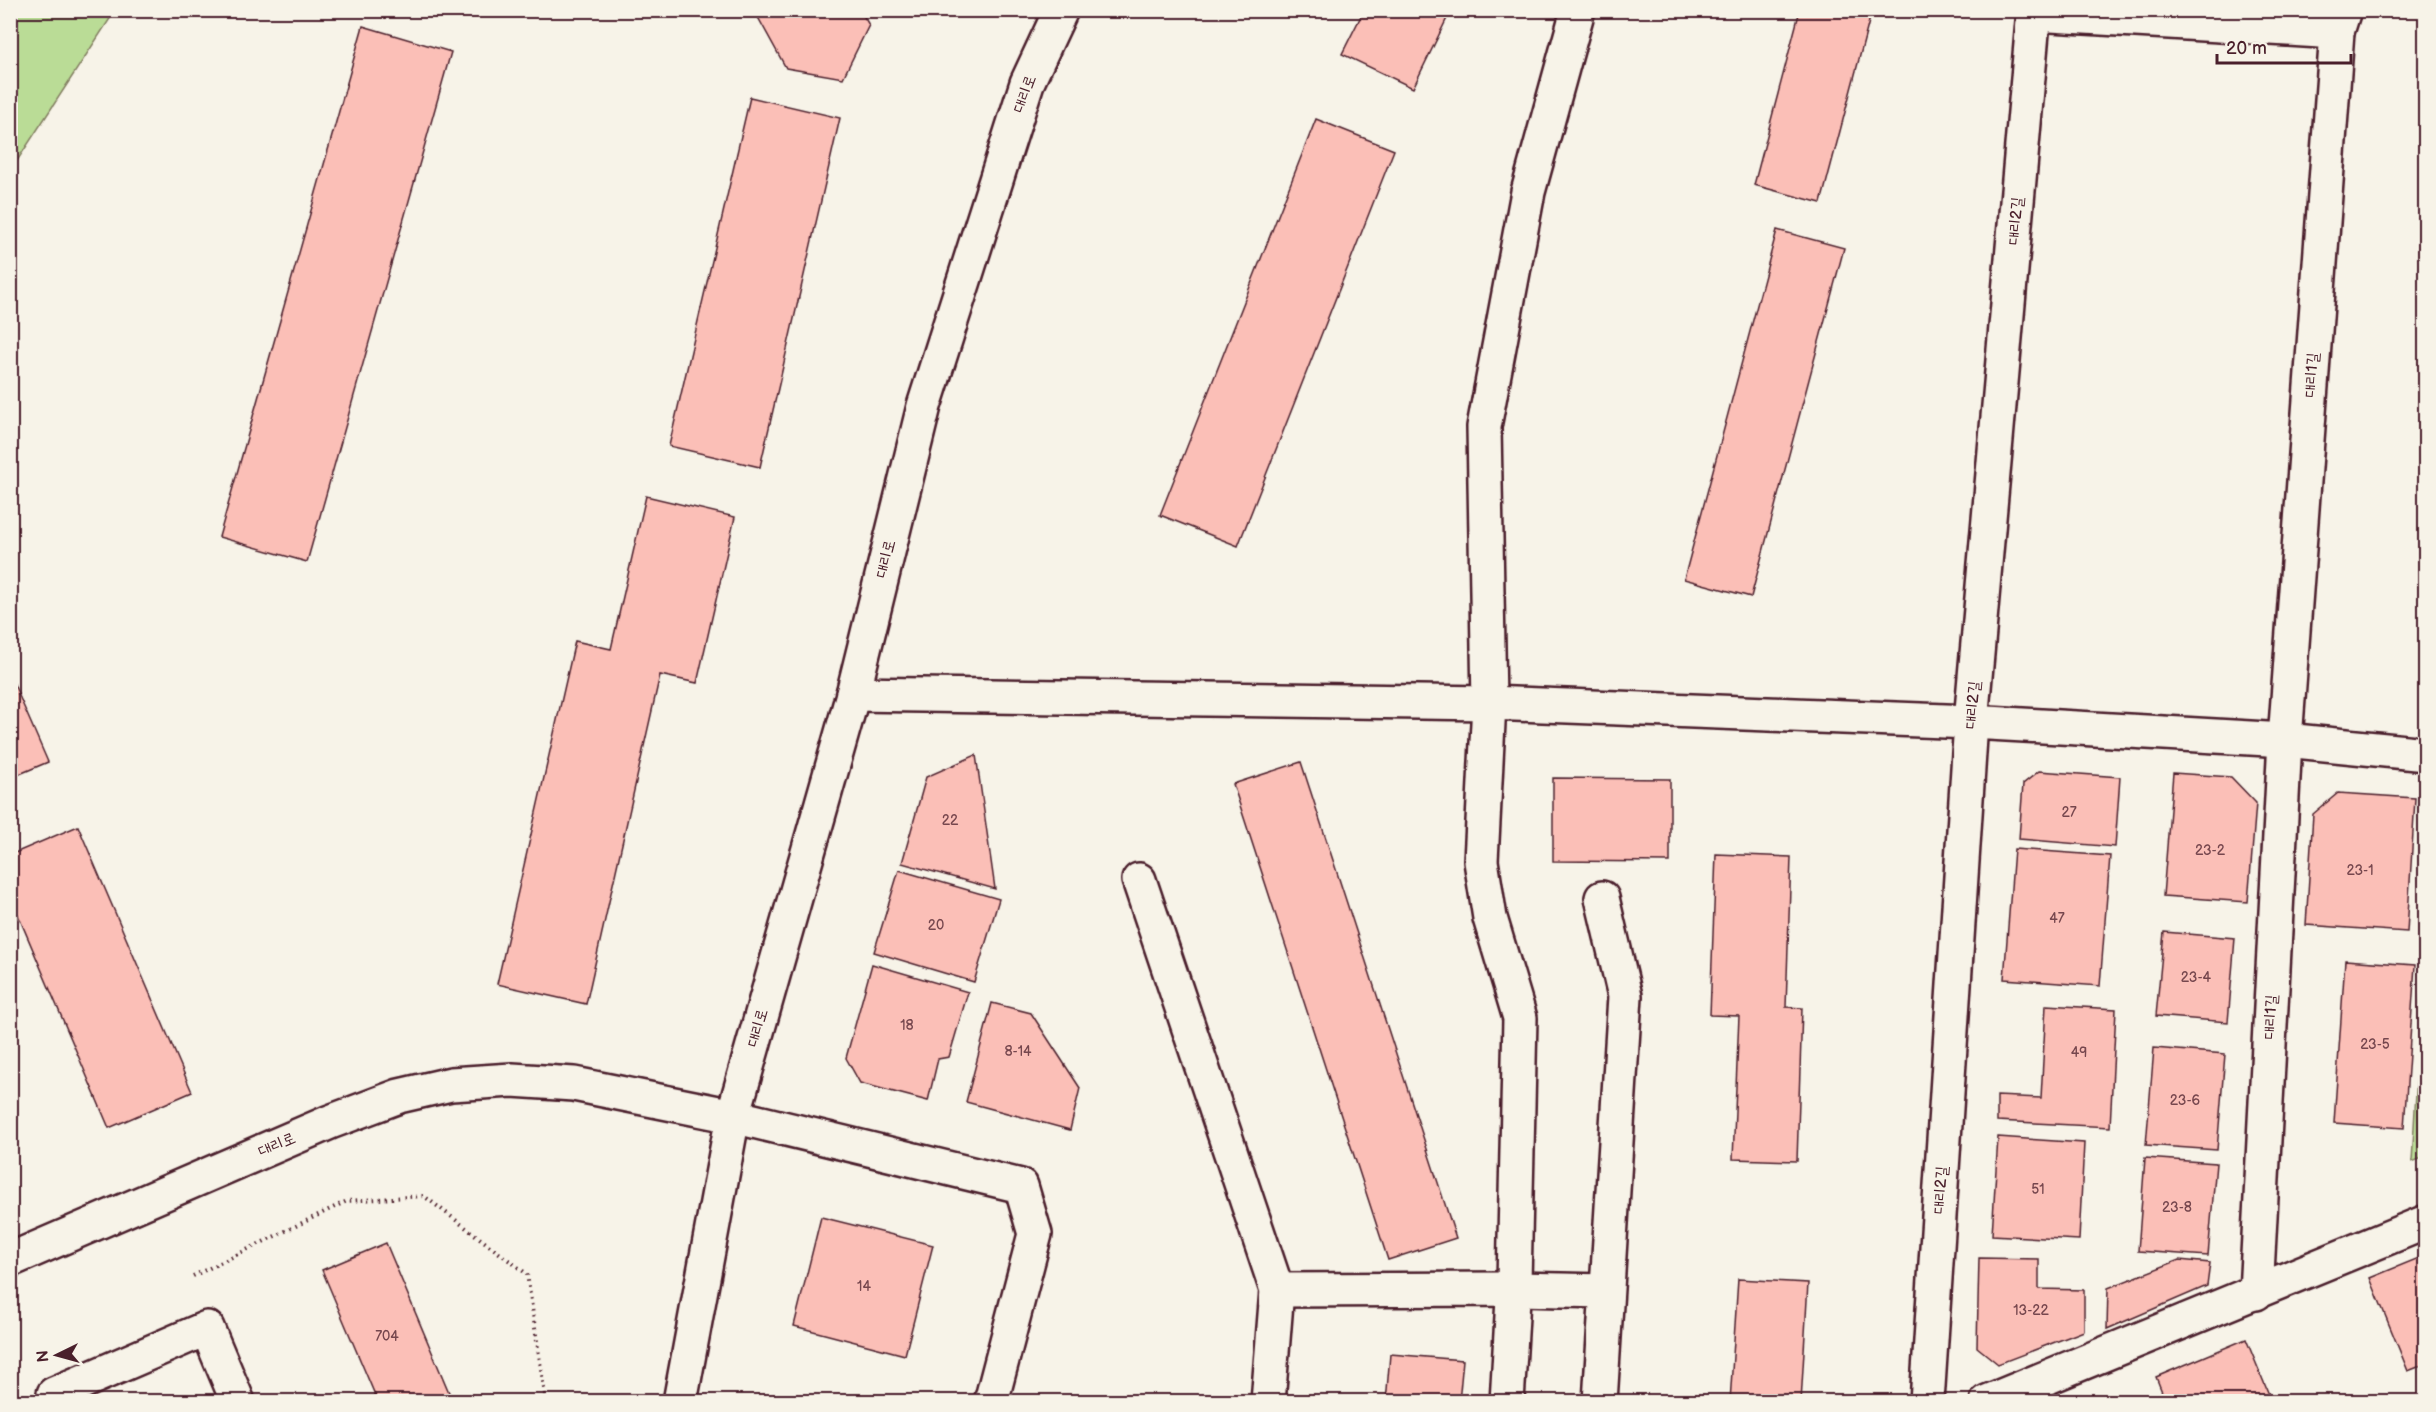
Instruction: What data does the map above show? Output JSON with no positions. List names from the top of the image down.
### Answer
{
  "streets": {
    "street": ["대리로", "대리2길", "대리1길"]
  },
  "house_numbers": [
    "27",
    "22",
    "23-2",
    "23-1",
    "47",
    "20",
    "23-4",
    "18",
    "23-5",
    "8-14",
    "49",
    "23-6",
    "51",
    "23-8",
    "14",
    "13-22",
    "704"
  ],
  "scale_bar": "20 m",
  "north": "left"
}
